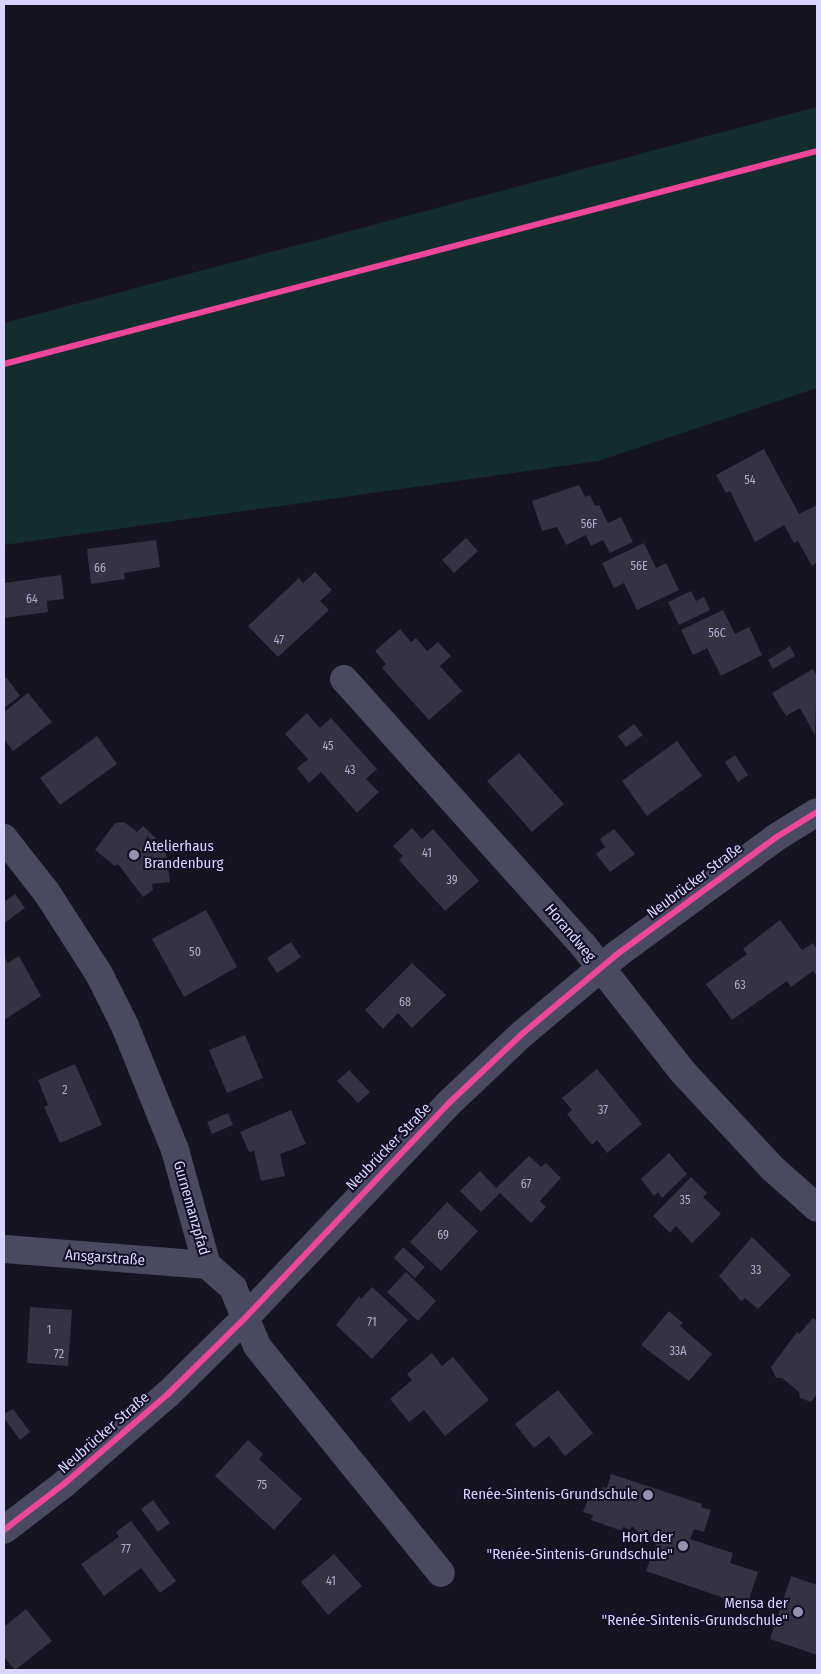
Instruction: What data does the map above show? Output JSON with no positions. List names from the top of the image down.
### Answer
{
  "streets": {
    "street": [
      "Neubrücker Straße",
      "Horandweg",
      "Gurnemanzpfad",
      "Ansgarstraße"
    ]
  },
  "crossings": [
    ["Neubrücker Straße", "Horandweg"],
    ["Neubrücker Straße", "Gurnemanzpfad"],
    ["Gurnemanzpfad", "Ansgarstraße"]
  ],
  "places": [
    "Atelierhaus Brandenburg",
    "Renée-Sintenis-Grundschule",
    "Hort der \"Renée-Sintenis-Grundschule\"",
    "Mensa der \"Renée-Sintenis-Grundschule\""
  ],
  "house_numbers": [
    "54",
    "56F",
    "56E",
    "66",
    "64",
    "56C",
    "47",
    "45",
    "43",
    "41",
    "39",
    "50",
    "63",
    "68",
    "2",
    "37",
    "67",
    "35",
    "69",
    "33",
    "71",
    "1",
    "33A",
    "72",
    "75",
    "77",
    "41"
  ]
}
